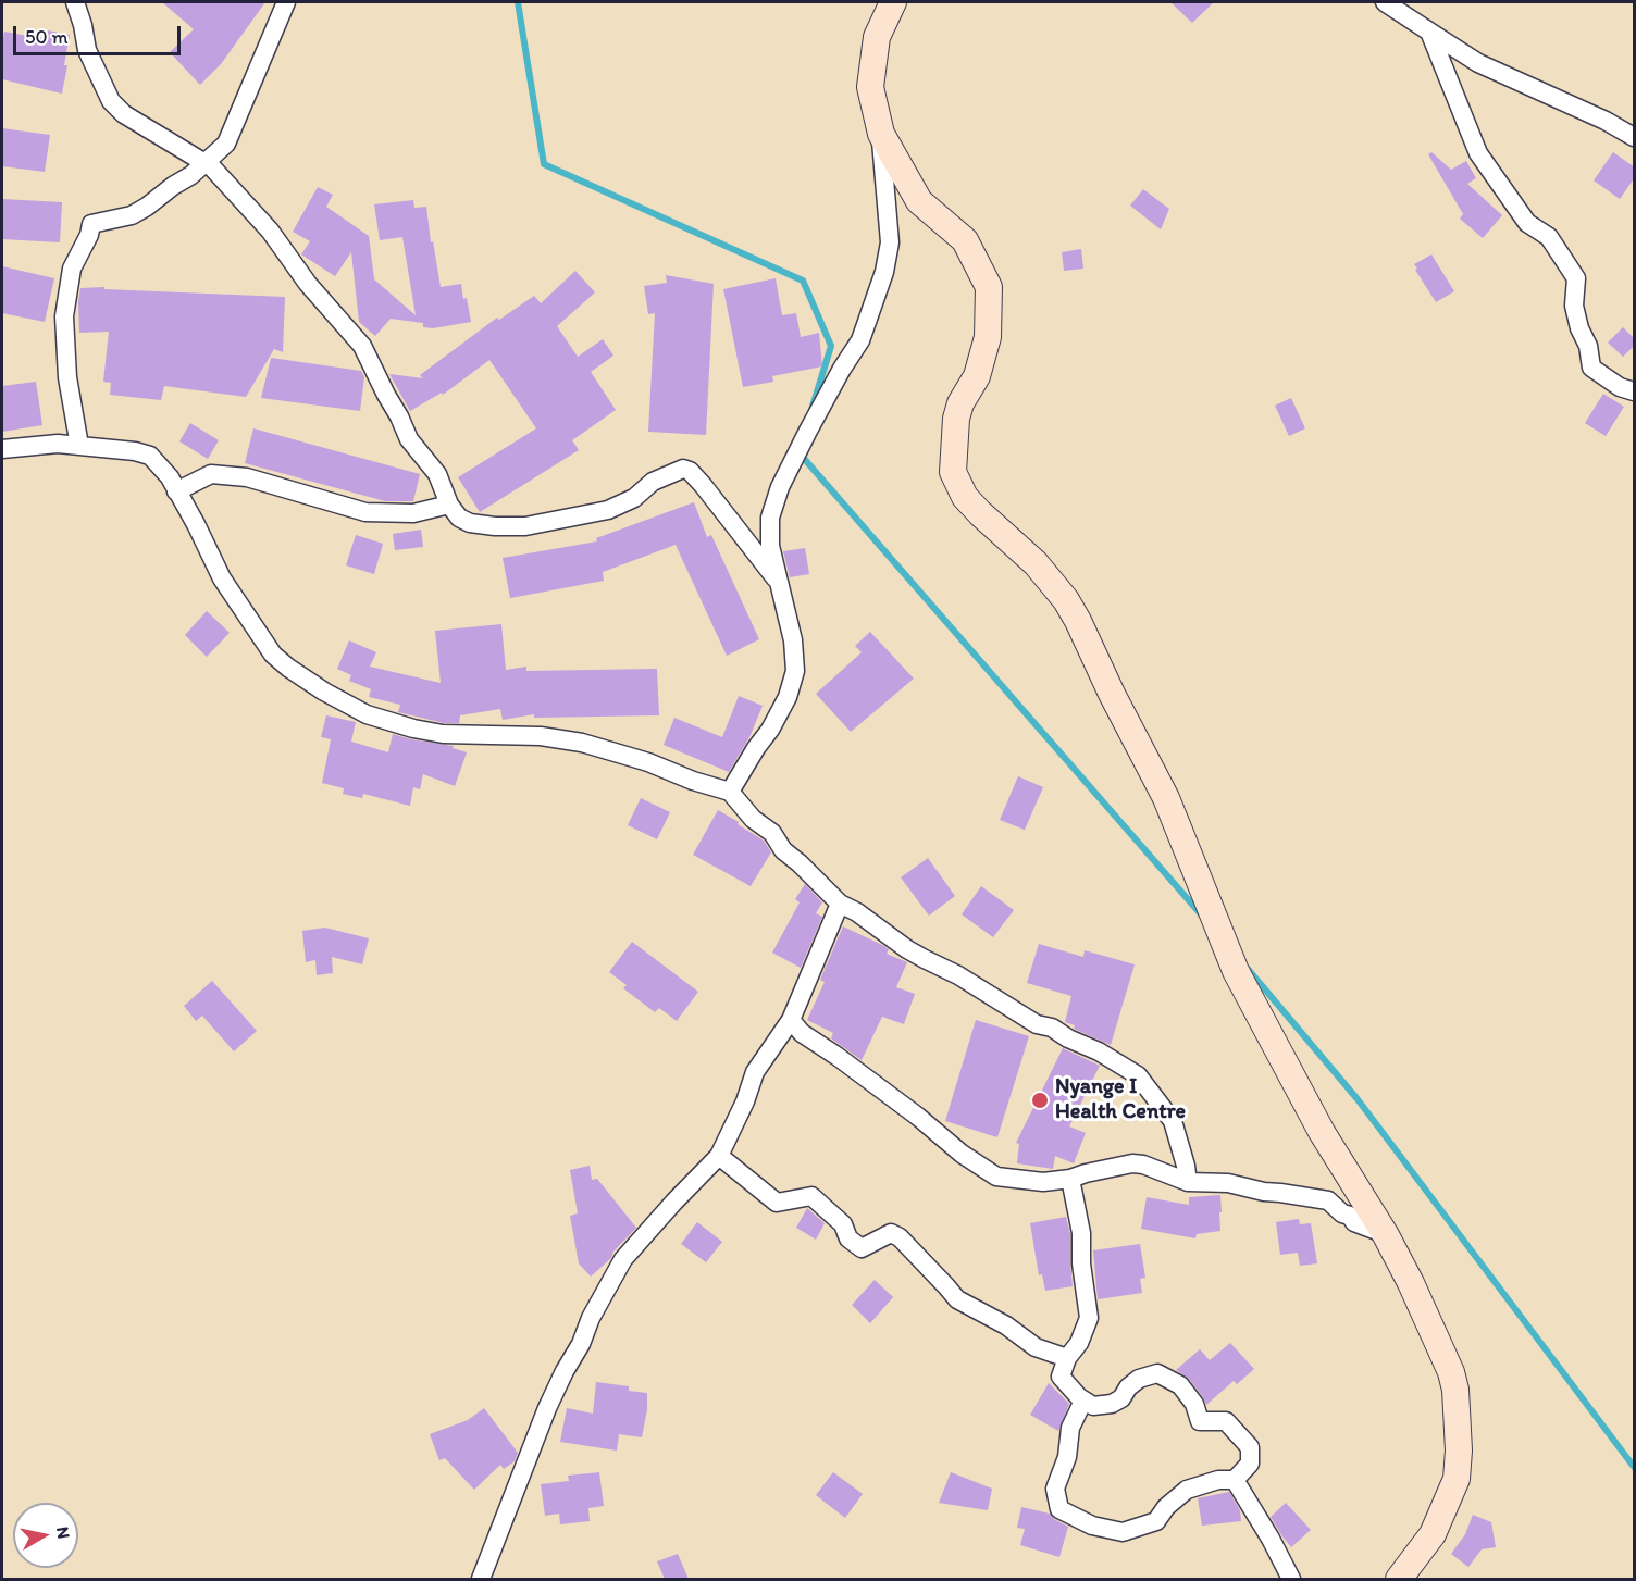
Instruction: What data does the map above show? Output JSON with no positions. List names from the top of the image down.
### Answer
{
  "places": ["Nyange I Health Centre"],
  "scale_bar": "50 m",
  "north": "right"
}
